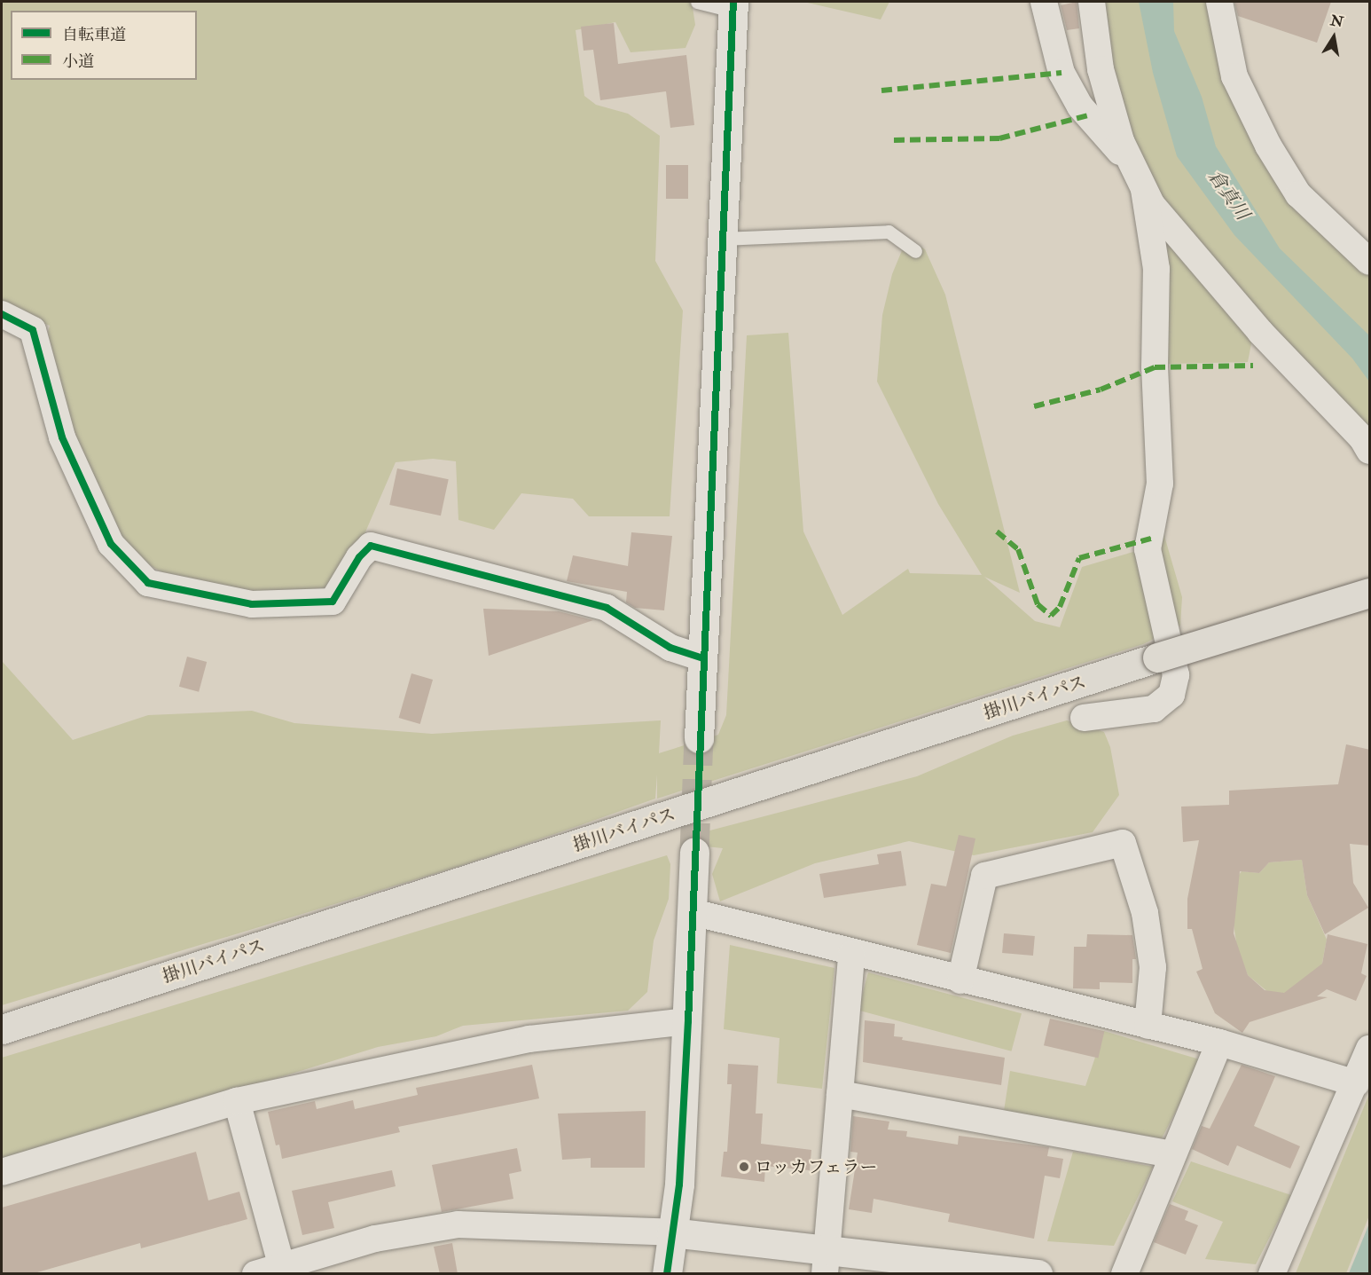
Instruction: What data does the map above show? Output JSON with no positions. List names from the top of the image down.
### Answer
{
  "streets": {
    "highway": ["掛川バイパス"]
  },
  "water": ["倉真川"],
  "places": ["ロッカフェラー"],
  "legend": ["自転車道", "小道"],
  "north": "top"
}
